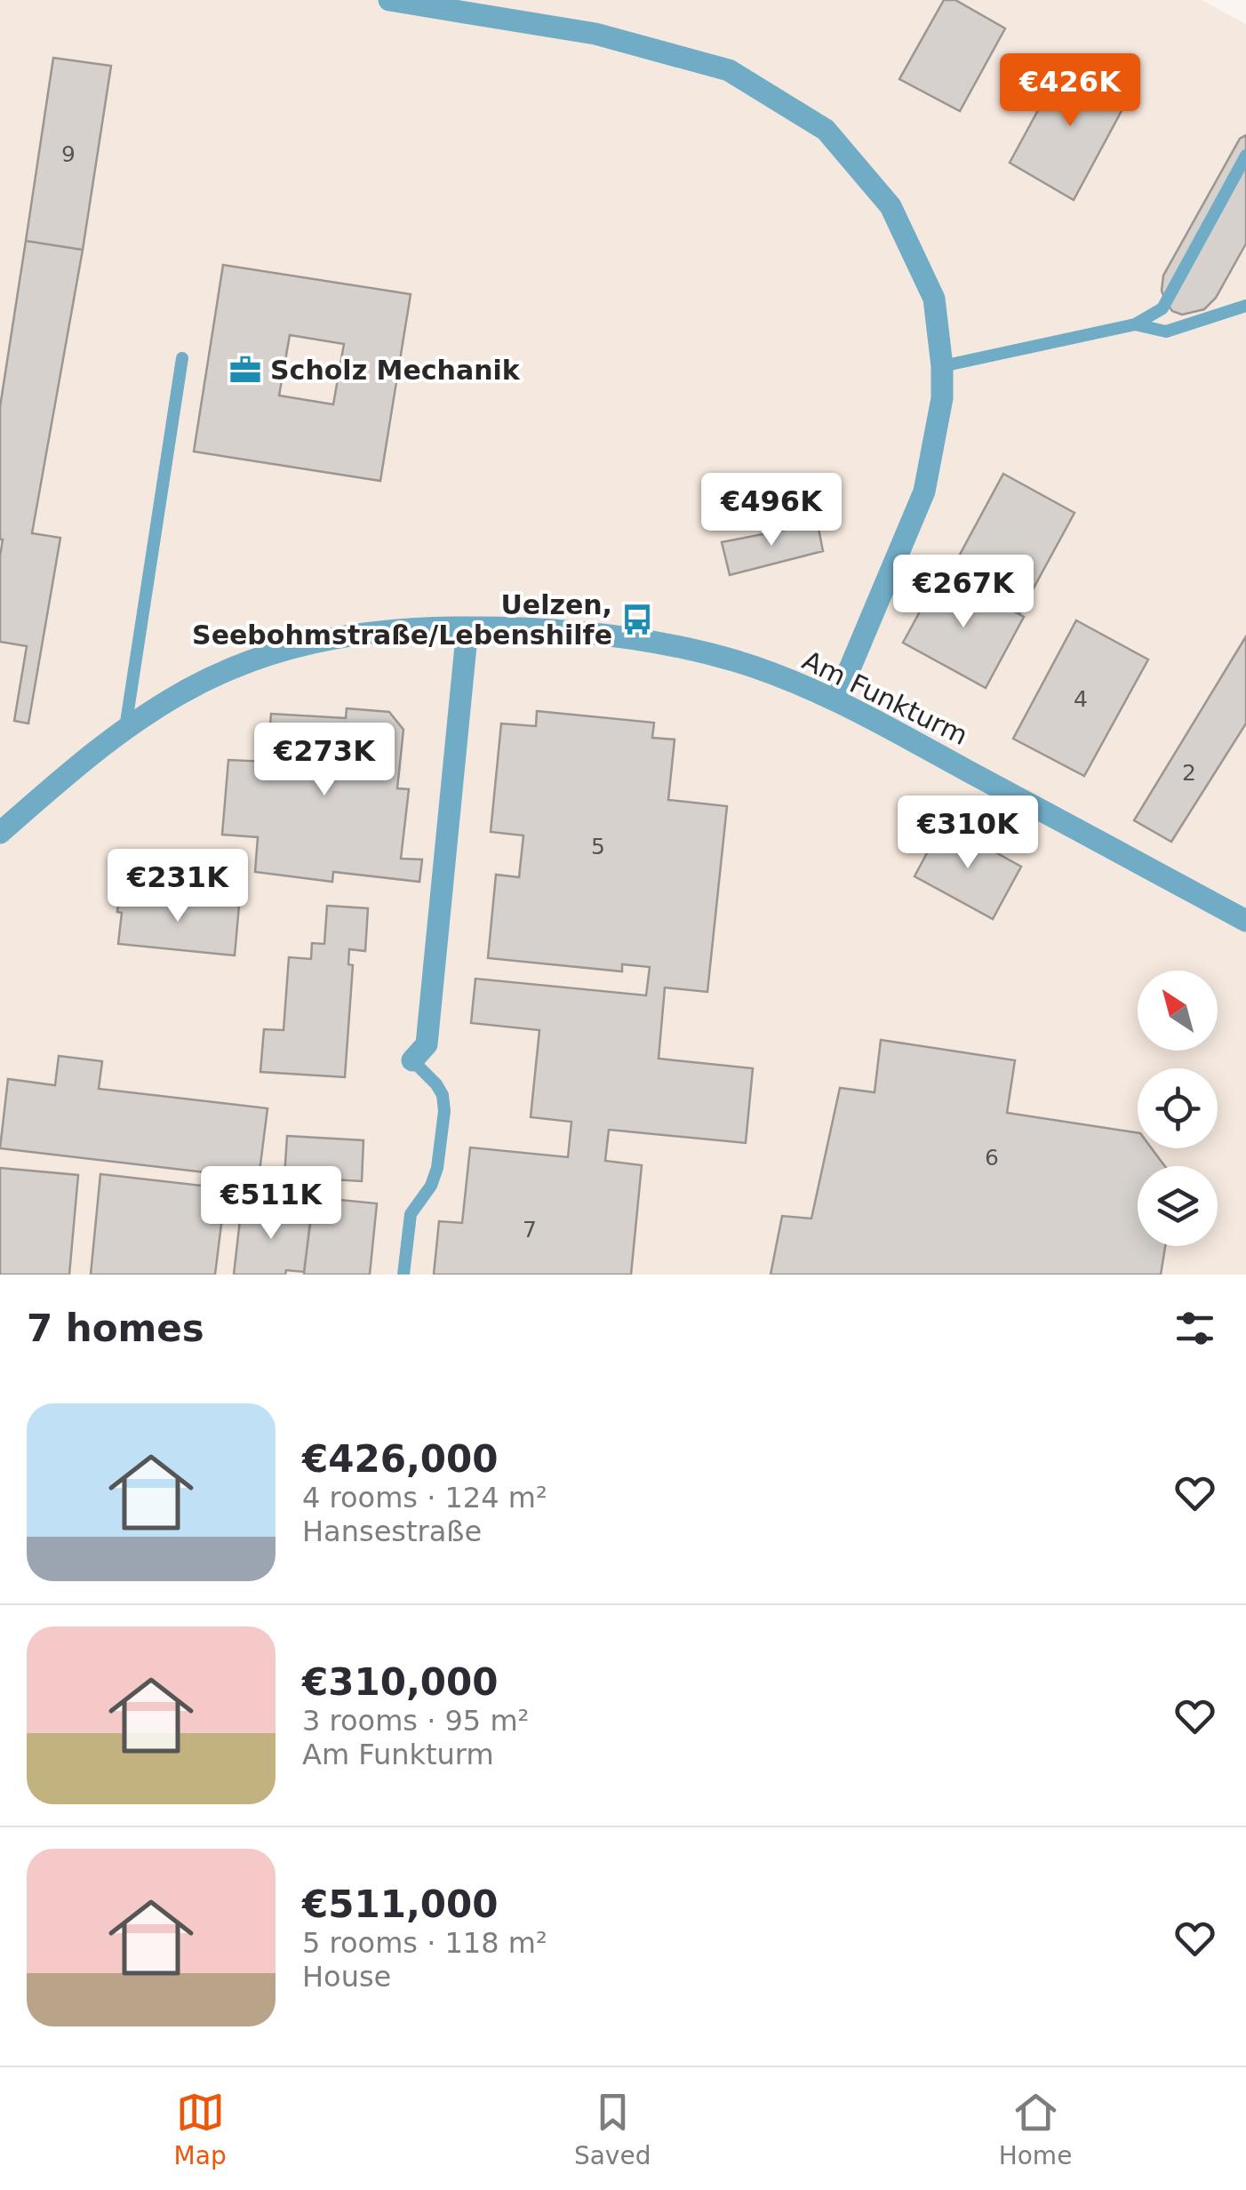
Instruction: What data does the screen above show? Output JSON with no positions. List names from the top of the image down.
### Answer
{
  "streets": {
    "street": ["Am Funkturm"]
  },
  "places": {
    "office": ["Scholz Mechanik"],
    "bus stop": ["Uelzen, Seebohmstraße/Lebenshilfe"]
  },
  "house_numbers": [
    "9",
    "4",
    "2",
    "5",
    "6",
    "7"
  ],
  "north": "top left",
  "page": {
    "price": [
      "€426K",
      "€496K",
      "€267K",
      "€273K",
      "€310K",
      "€231K",
      "€511K"
    ],
    "heading": "7 homes",
    "list": [
      {
        "name": "€426,000",
        "note": "4 rooms · 124 m² · Hansestraße"
      },
      {
        "name": "€310,000",
        "note": "3 rooms · 95 m² · Am Funkturm"
      },
      {
        "name": "€511,000",
        "note": "5 rooms · 118 m² · House"
      }
    ],
    "tabs": ["Map", "Saved", "Home"]
  }
}
